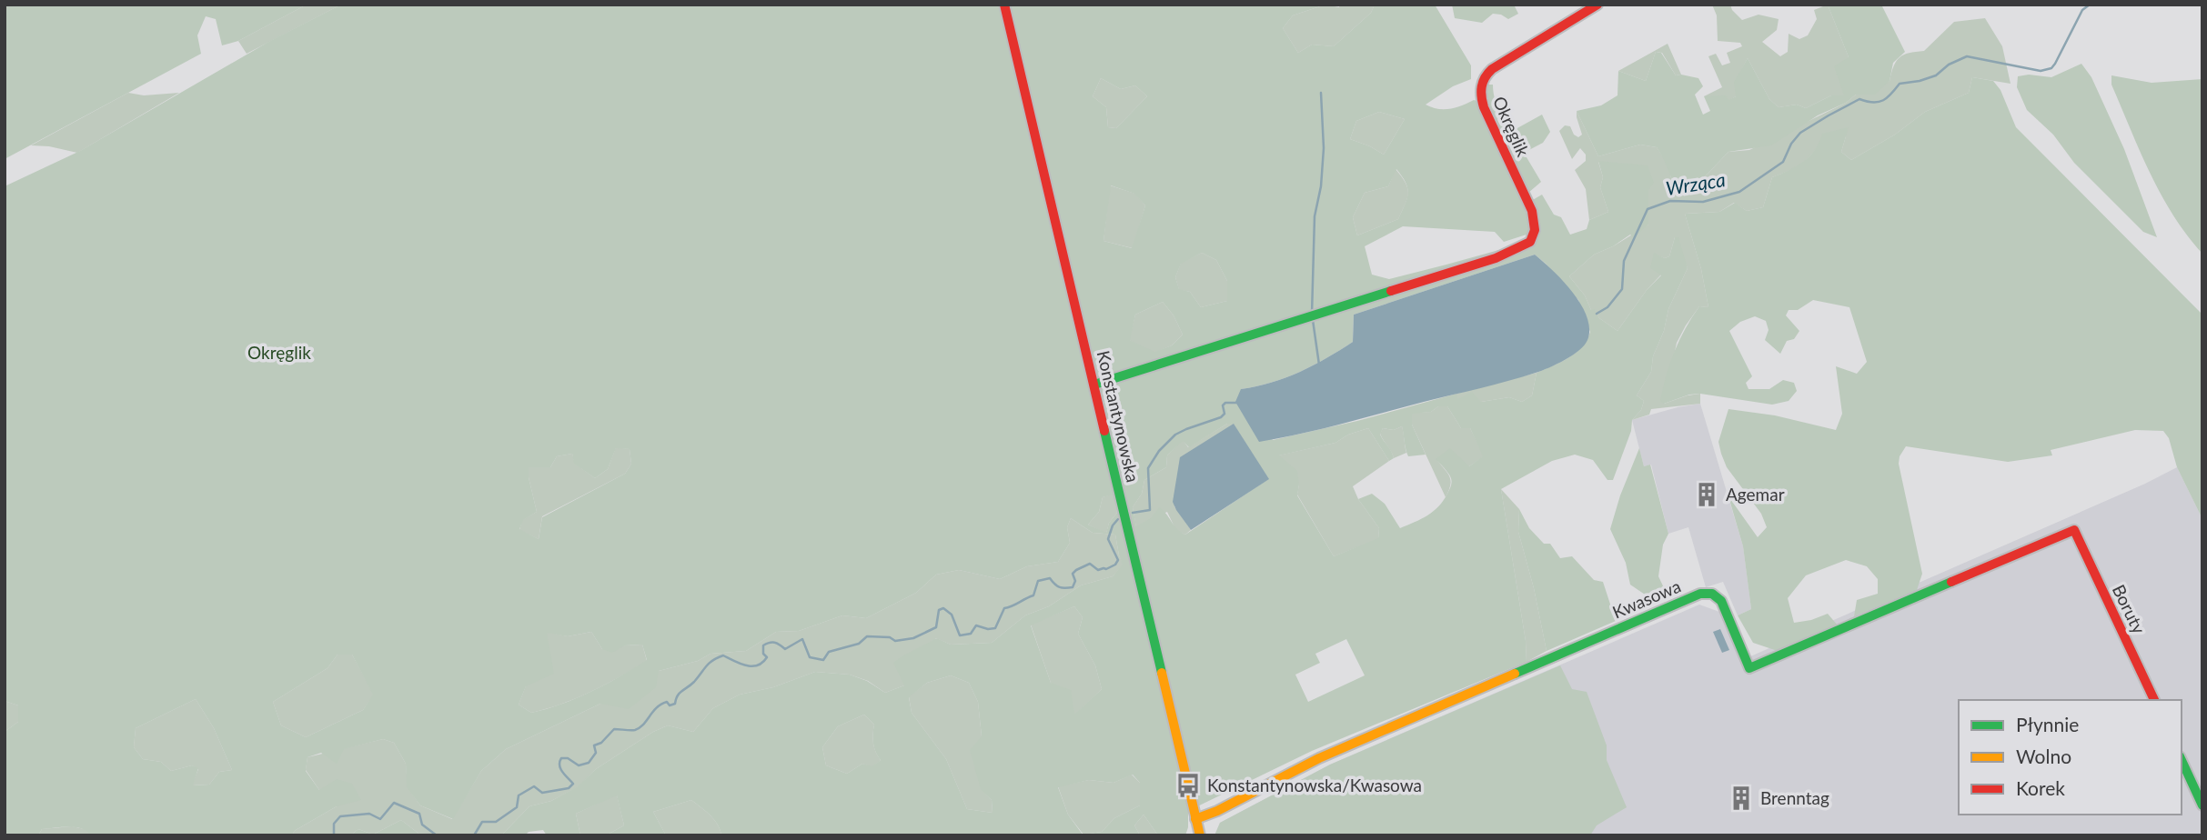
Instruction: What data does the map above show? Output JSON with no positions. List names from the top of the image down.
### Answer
{
  "streets": {
    "street": [
      "Okręglik",
      "Konstantynowska",
      "Kwasowa",
      "Boruty"
    ]
  },
  "crossings": [
    ["Okręglik", "Konstantynowska"],
    ["Konstantynowska", "Kwasowa"],
    ["Kwasowa", "Boruty"]
  ],
  "water": ["Wrząca"],
  "parks": ["Okręglik"],
  "places": {
    "building": ["Agemar", "Brenntag"],
    "bus stop": ["Konstantynowska/Kwasowa"]
  },
  "legend": ["Płynnie", "Wolno", "Korek"]
}
